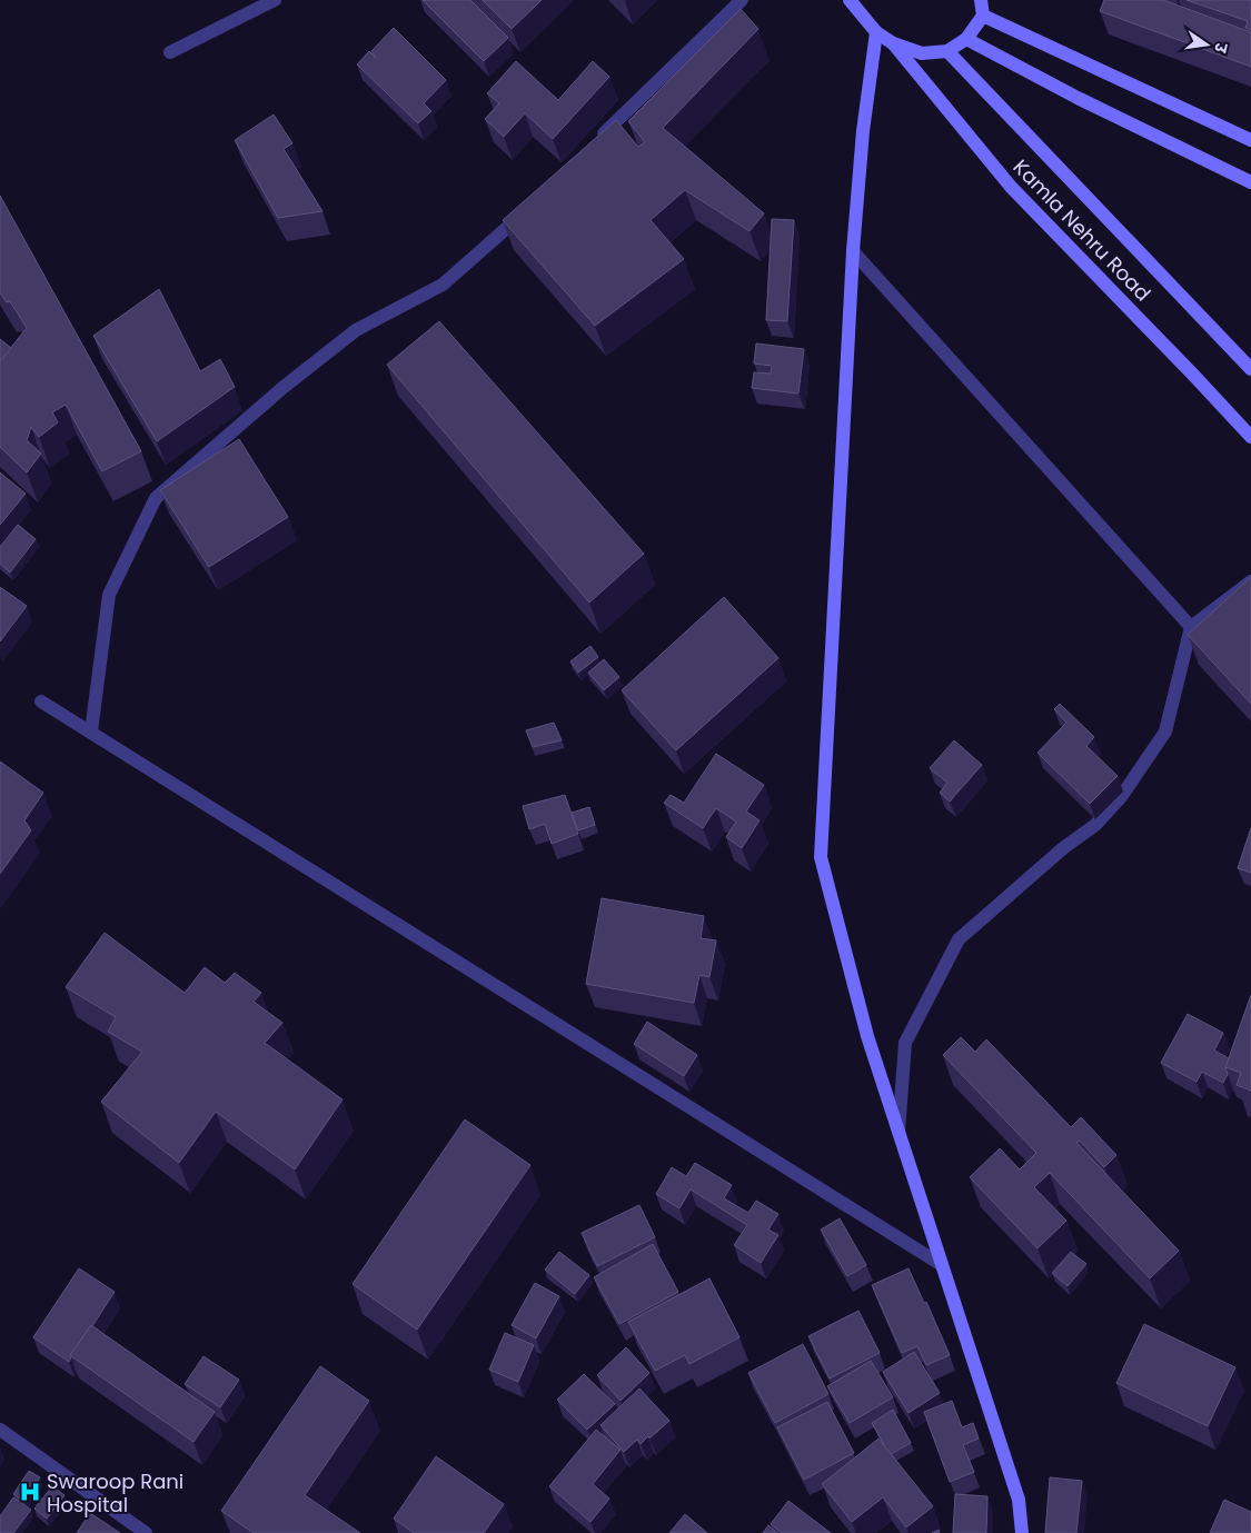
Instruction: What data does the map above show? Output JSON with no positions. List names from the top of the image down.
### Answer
{
  "streets": {
    "street": ["Kamla Nehru Road"]
  },
  "places": {
    "hospital": ["Swaroop Rani Hospital"]
  },
  "north": "right"
}
